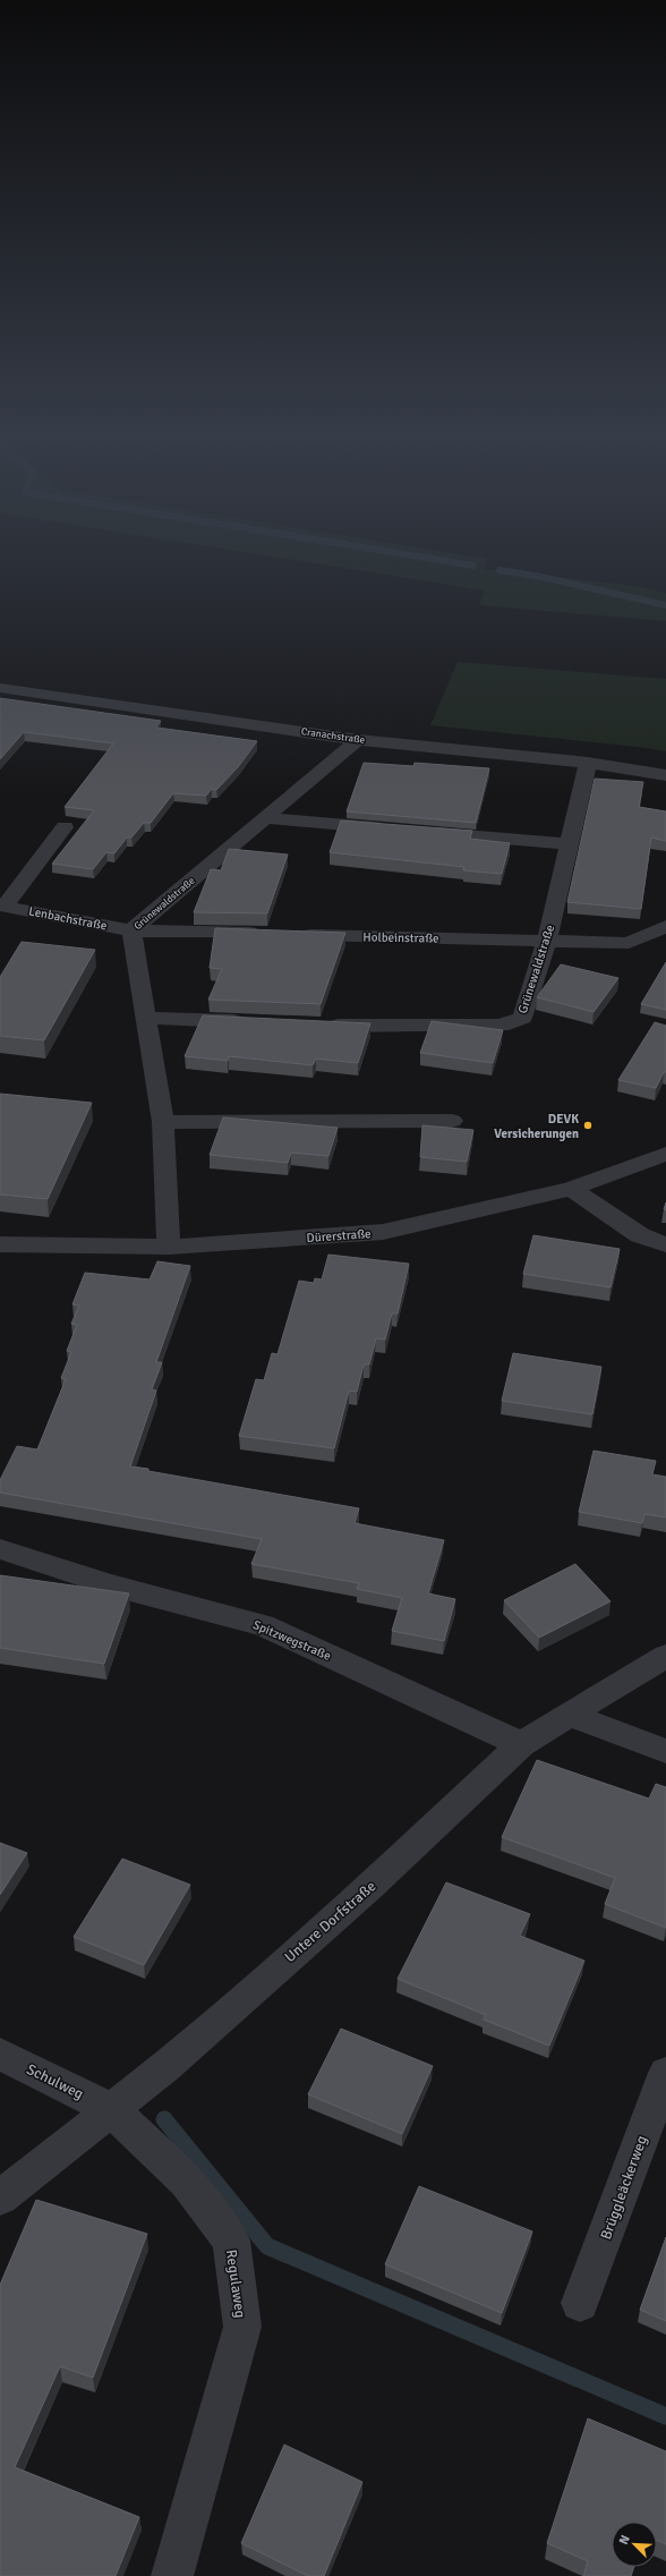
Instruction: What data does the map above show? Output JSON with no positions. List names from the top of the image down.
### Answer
{
  "streets": {
    "street": [
      "Cranachstraße",
      "Grünewaldstraße",
      "Lenbachstraße",
      "Holbeinstraße",
      "Dürerstraße",
      "Spitzwegstraße",
      "Untere Dorfstraße",
      "Schulweg",
      "Brüggleäckerweg",
      "Regulaweg"
    ]
  },
  "crossings": [
    ["Cranachstraße", "Grünewaldstraße"],
    ["Grünewaldstraße", "Lenbachstraße"],
    ["Grünewaldstraße", "Holbeinstraße"],
    ["Grünewaldstraße", "Dürerstraße"],
    ["Spitzwegstraße", "Untere Dorfstraße"],
    ["Untere Dorfstraße", "Schulweg"],
    ["Untere Dorfstraße", "Regulaweg"],
    ["Schulweg", "Regulaweg"]
  ],
  "places": ["DEVK Versicherungen"],
  "north": "top left"
}
